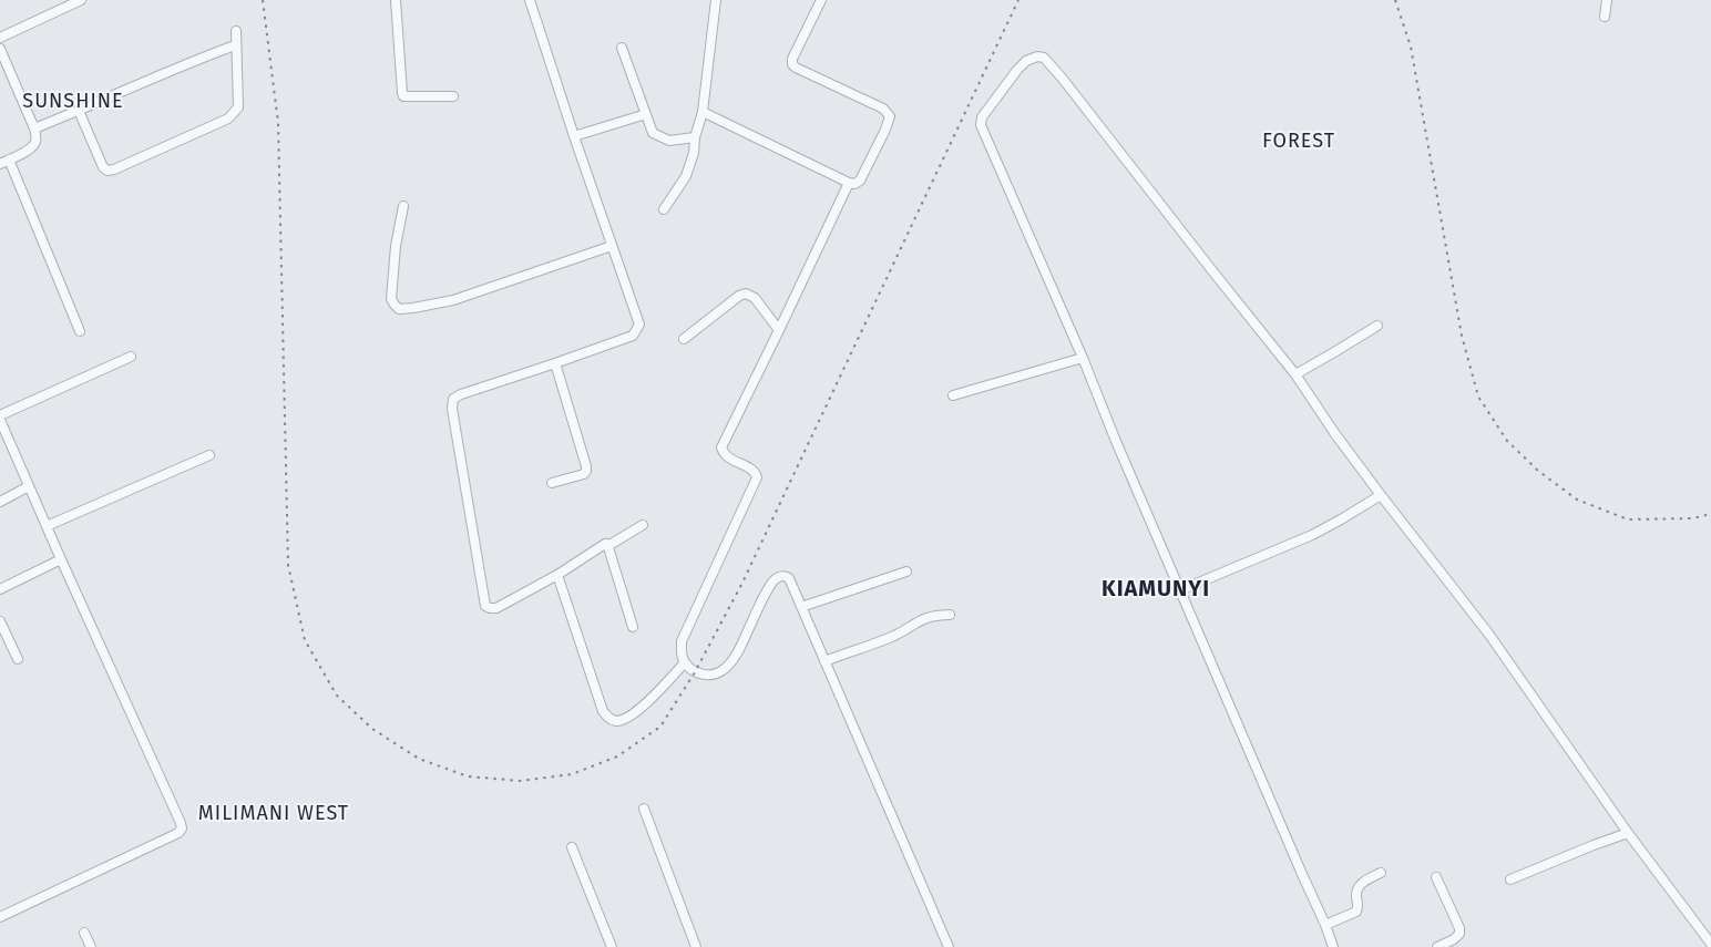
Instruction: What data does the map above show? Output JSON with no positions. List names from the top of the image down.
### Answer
{
  "districts": [
    "SUNSHINE",
    "FOREST",
    "KIAMUNYI",
    "MILIMANI WEST"
  ]
}
